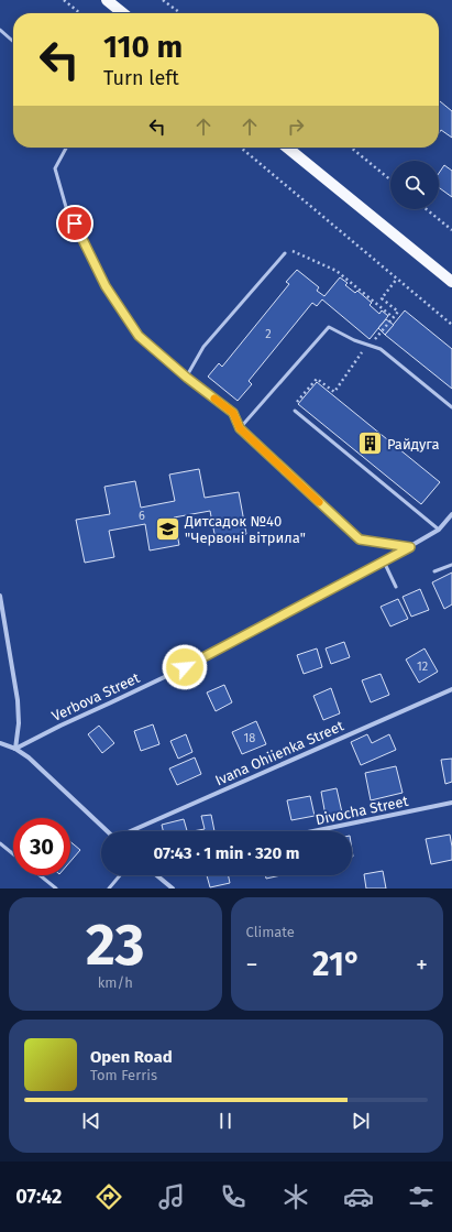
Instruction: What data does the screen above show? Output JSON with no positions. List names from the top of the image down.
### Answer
{
  "streets": {
    "street": ["Verbova Street", "Ivana Ohiienka Street", "Divocha Street"]
  },
  "places": {
    "building": ["Райдуга"],
    "school or university": ["Дитсадок №40 \"Червоні вітрила\""]
  },
  "house_numbers": [
    "2",
    "6",
    "12",
    "18"
  ],
  "page": {
    "turn": ["110 m", "Turn left"],
    "limit": "30",
    "trip": "07:43 · 1 min · 320 m",
    "tile": [
      ["23", "km/h"],
      "Climate"
    ],
    "heat": ["−", "21°", "+"],
    "song": ["Open Road", "Tom Ferris"],
    "tabs": "07:42"
  }
}
